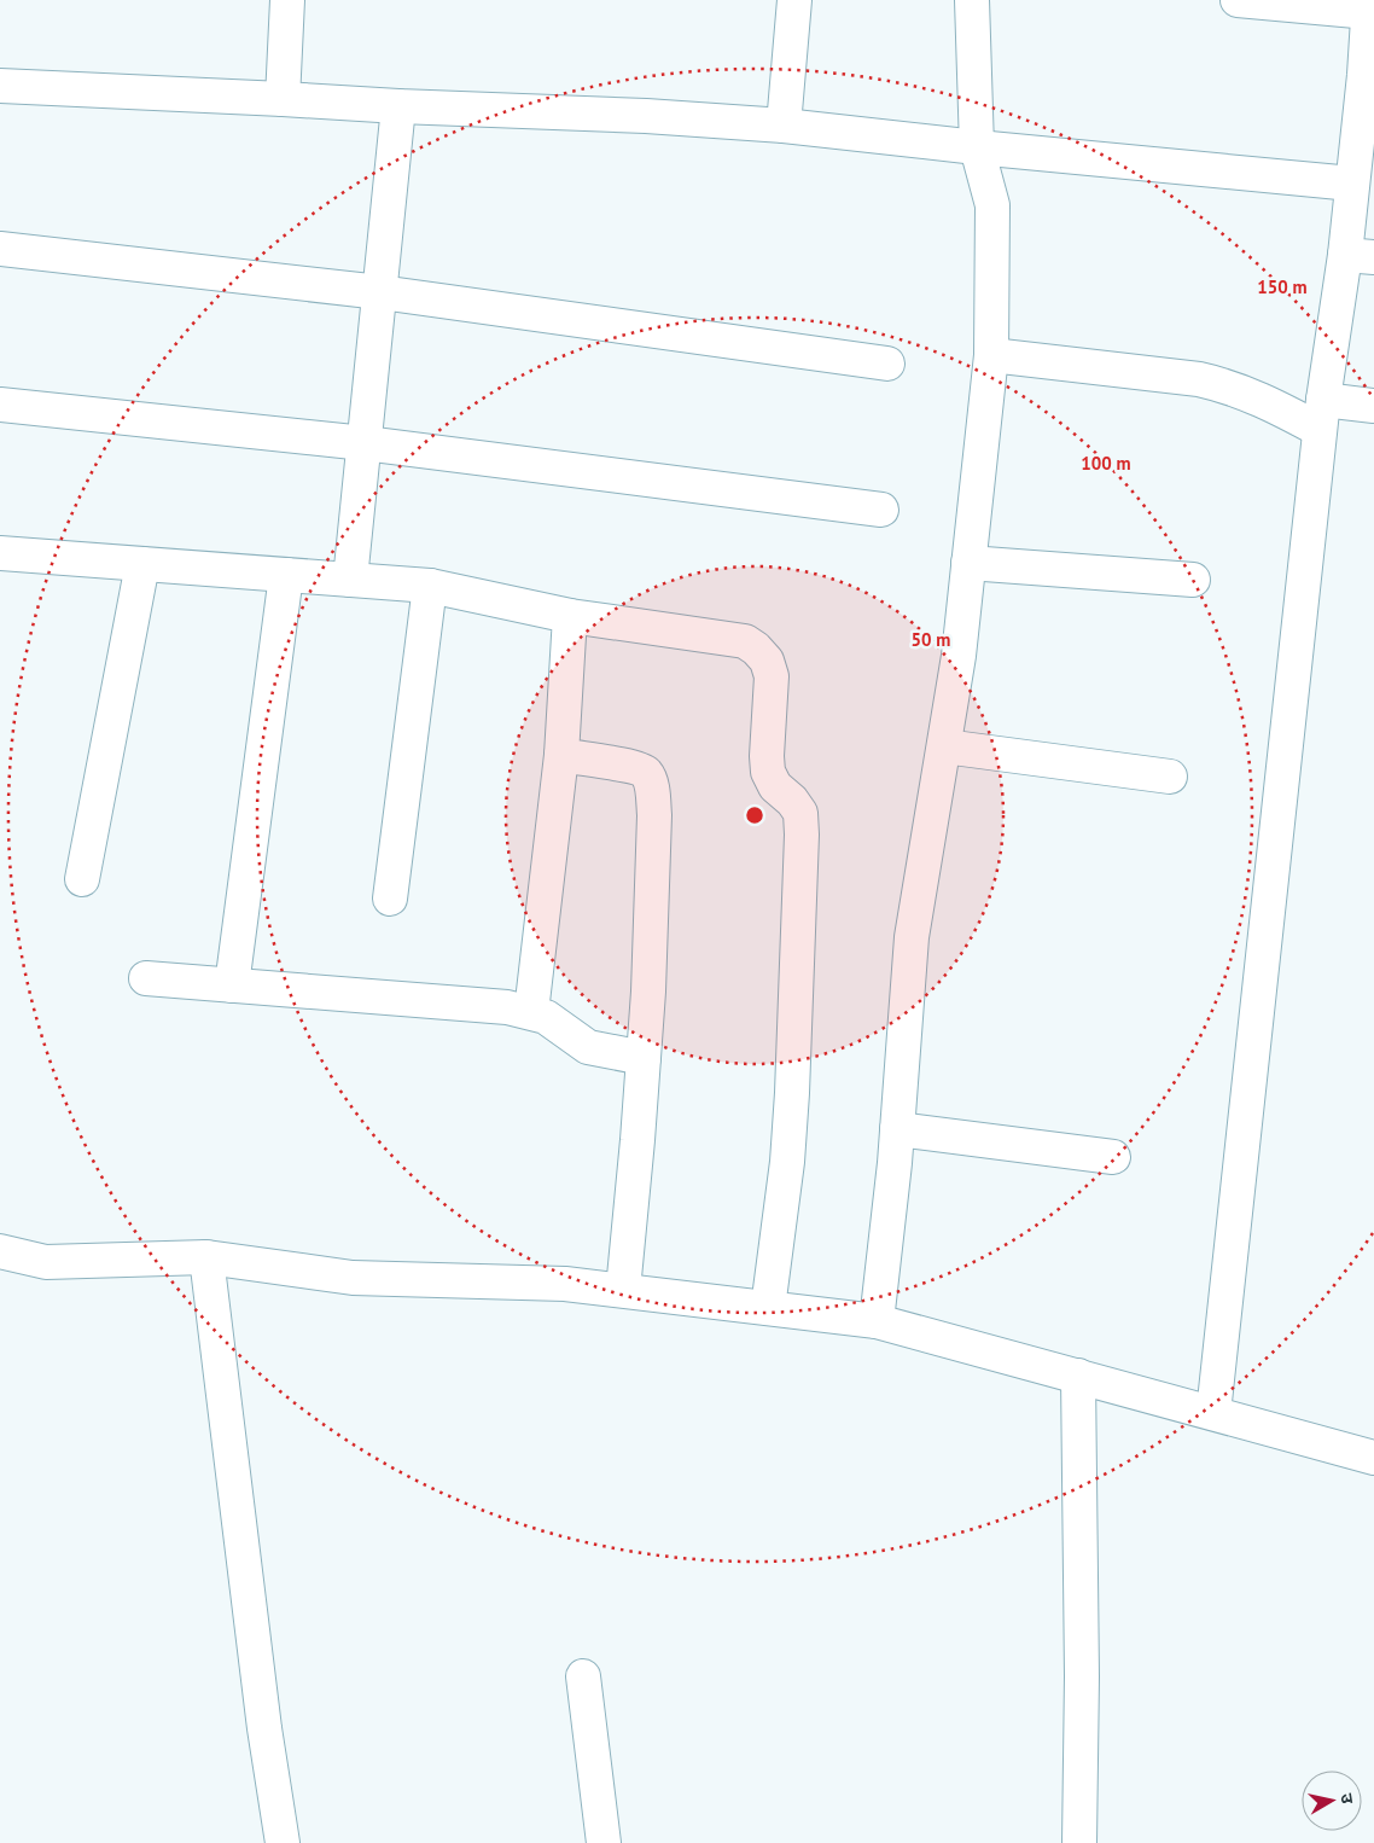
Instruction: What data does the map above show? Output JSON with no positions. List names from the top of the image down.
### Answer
{
  "north": "right",
  "rings": ["150 m", "100 m", "50 m"]
}
